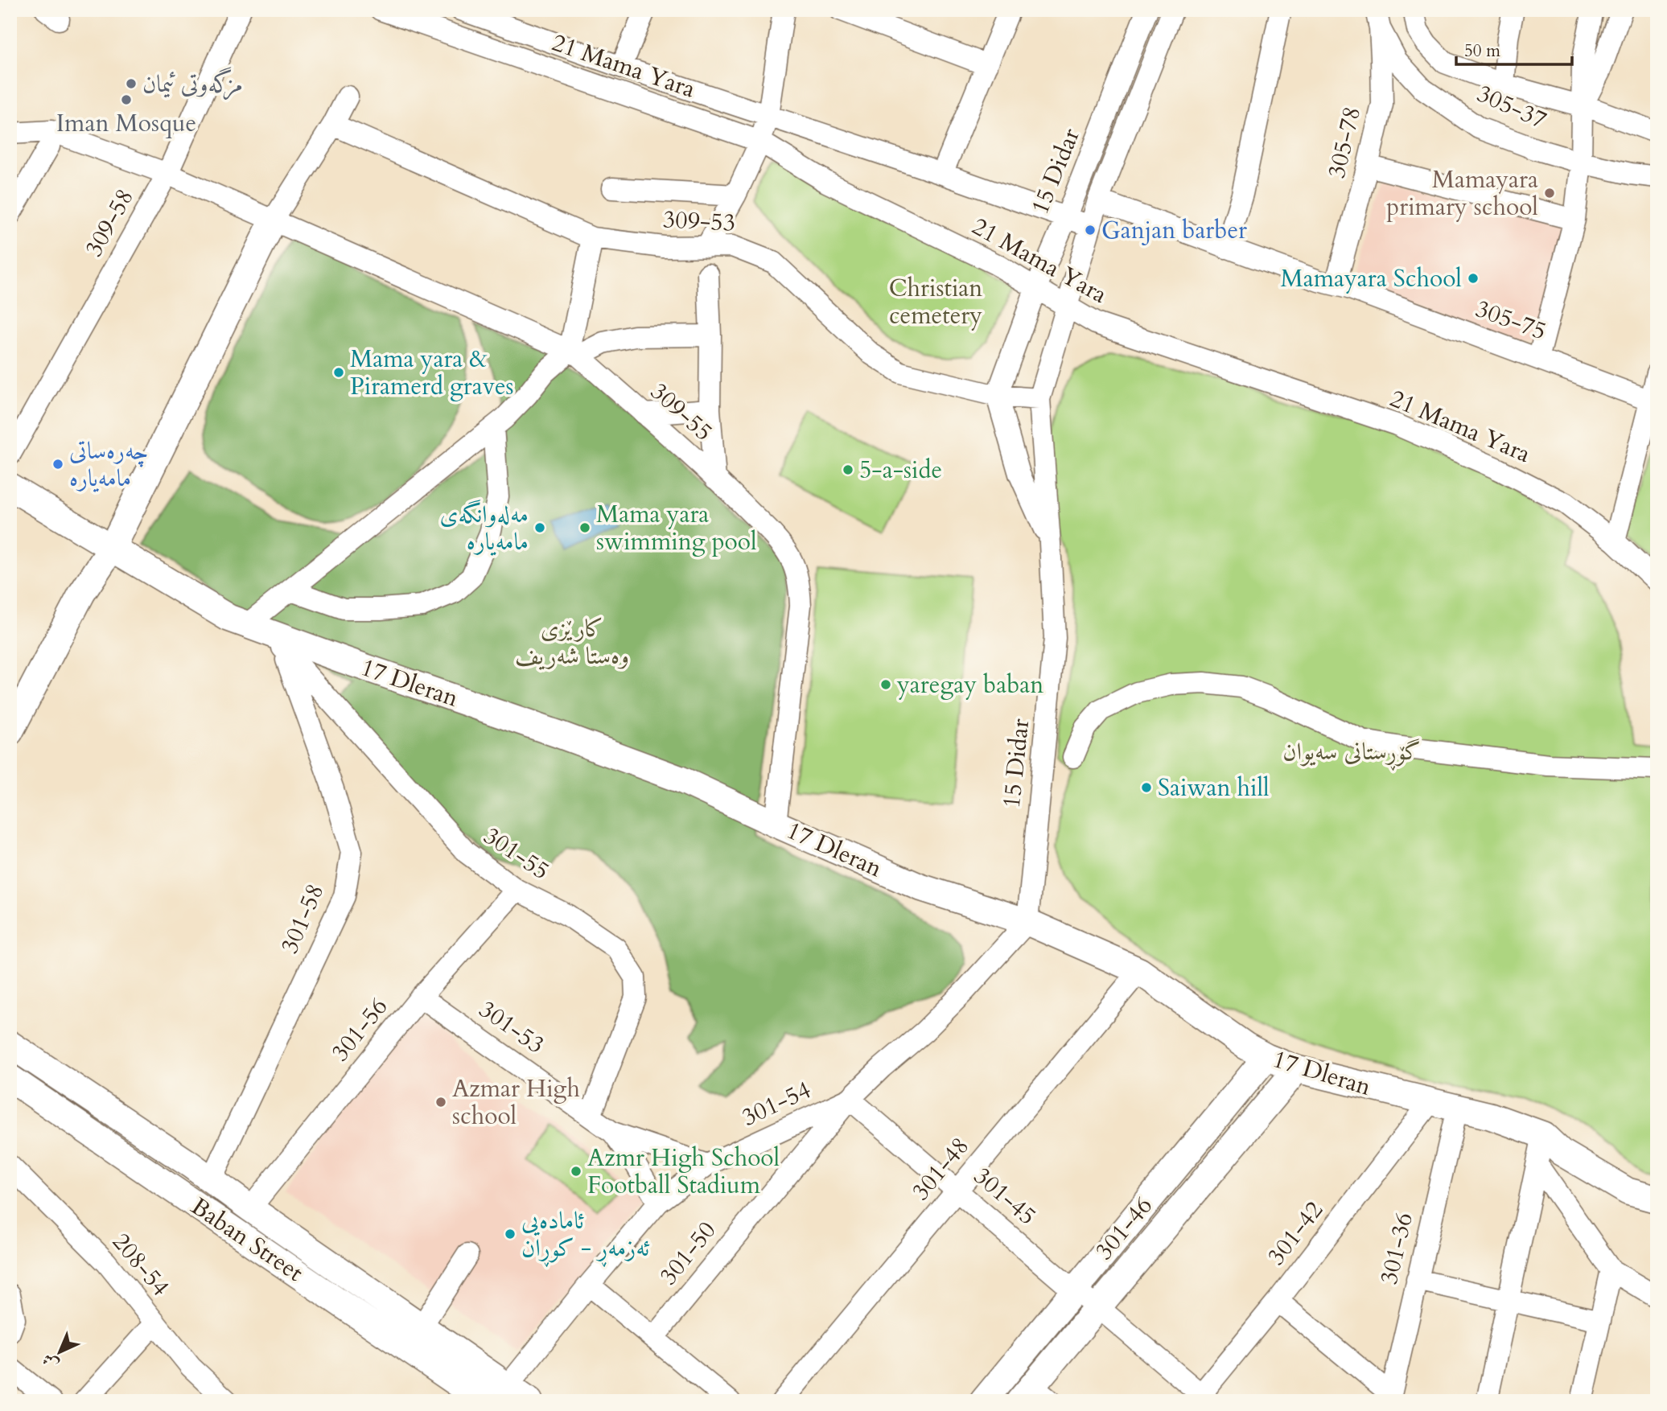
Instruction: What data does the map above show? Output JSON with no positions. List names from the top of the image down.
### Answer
{
  "streets": {
    "main road": ["17 Dleran", "301-46", "Baban Street"],
    "street": [
      "21 Mama Yara",
      "305-37",
      "305-78",
      "15 Didar",
      "309-53",
      "309-58",
      "305-75",
      "309-55",
      "301-55",
      "301-58",
      "301-53",
      "301-56",
      "301-54",
      "301-48",
      "301-45",
      "301-42",
      "301-36",
      "301-50",
      "208-54"
    ]
  },
  "crossings": [
    ["21 Mama Yara", "15 Didar"],
    ["305-37", "305-78"],
    ["305-78", "305-75"],
    ["15 Didar", "309-53"],
    ["15 Didar", "305-75"],
    ["15 Didar", "17 Dleran"],
    ["15 Didar", "301-54"],
    ["309-58", "309-55"],
    ["309-55", "17 Dleran"],
    ["17 Dleran", "301-55"],
    ["17 Dleran", "301-58"],
    ["17 Dleran", "301-54"],
    ["17 Dleran", "301-48"],
    ["17 Dleran", "301-46"],
    ["17 Dleran", "301-42"],
    ["17 Dleran", "301-36"],
    ["301-55", "301-58"],
    ["301-55", "301-53"],
    ["301-55", "301-56"],
    ["301-53", "301-56"],
    ["301-53", "301-54"],
    ["301-54", "301-45"],
    ["301-54", "301-50"],
    ["301-48", "301-45"],
    ["301-45", "301-46"],
    ["301-45", "301-42"],
    ["301-45", "301-50"]
  ],
  "parks": ["Christian cemetery", "کارێزی وەستا شەریف", "گۆڕستانی سەیوان"],
  "places": [
    "مزگەوتی ئیمان",
    "Iman Mosque",
    "Mamayara primary school",
    "Ganjan barber",
    "Mamayara School",
    "Mama yara & Piramerd graves",
    "چەرەساتی مامەیارە",
    "5-a-side",
    "مەلەوانگەی مامەیارە",
    "Mama yara swimming pool",
    "yaregay baban",
    "Saiwan hill",
    "Azmar High school",
    "Azmr High School Football Stadium",
    "ئامادەیی ئەزمەڕ - کوڕان"
  ],
  "scale_bar": "50 m",
  "north": "bottom left"
}
